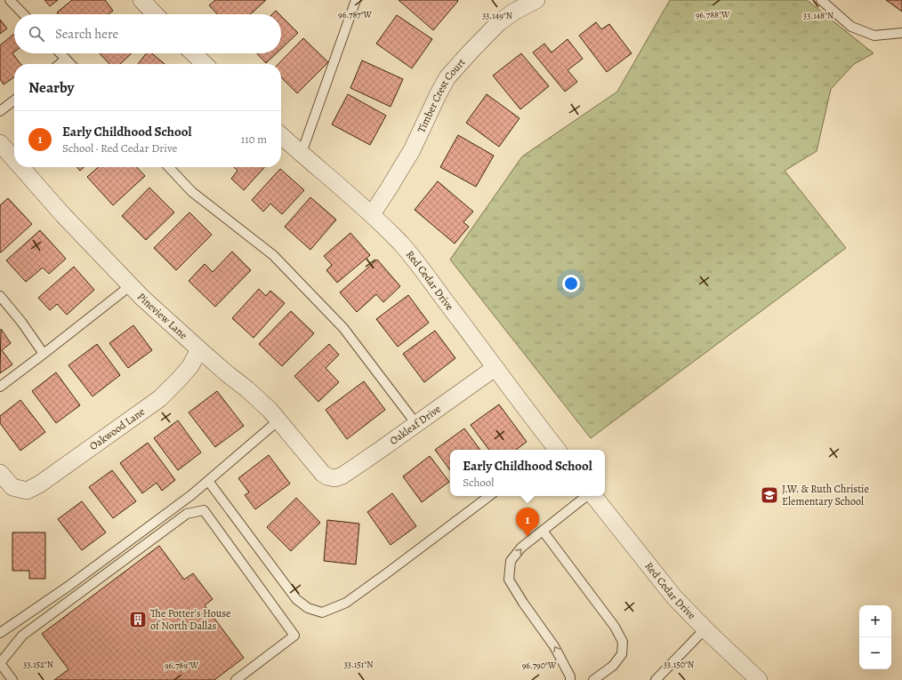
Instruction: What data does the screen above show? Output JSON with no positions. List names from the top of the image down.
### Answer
{
  "streets": {
    "street": [
      "Timber Crest Court",
      "Red Cedar Drive",
      "Pineview Lane",
      "Oakleaf Drive",
      "Oakwood Lane"
    ]
  },
  "crossings": [
    ["Timber Crest Court", "Red Cedar Drive"],
    ["Red Cedar Drive", "Oakleaf Drive"],
    ["Pineview Lane", "Oakleaf Drive"],
    ["Pineview Lane", "Oakwood Lane"]
  ],
  "places": {
    "school or university": ["J.W. & Ruth Christie Elementary School"],
    "building": ["The Potter's House of North Dallas"]
  },
  "page": {
    "search": "Search here",
    "heading": "Nearby",
    "list": [
      {
        "mark": "1",
        "name": "Early Childhood School",
        "note": "School · Red Cedar Drive",
        "value": "110 m"
      }
    ],
    "popup": ["Early Childhood School", "School"],
    "pins": "1",
    "map_buttons": ["+", "−"]
  },
  "coordinates": [
    "96.787°W",
    "96.788°W",
    "33.149°N",
    "33.148°N",
    "33.152°N",
    "33.151°N",
    "33.150°N",
    "96.789°W",
    "96.790°W"
  ]
}
